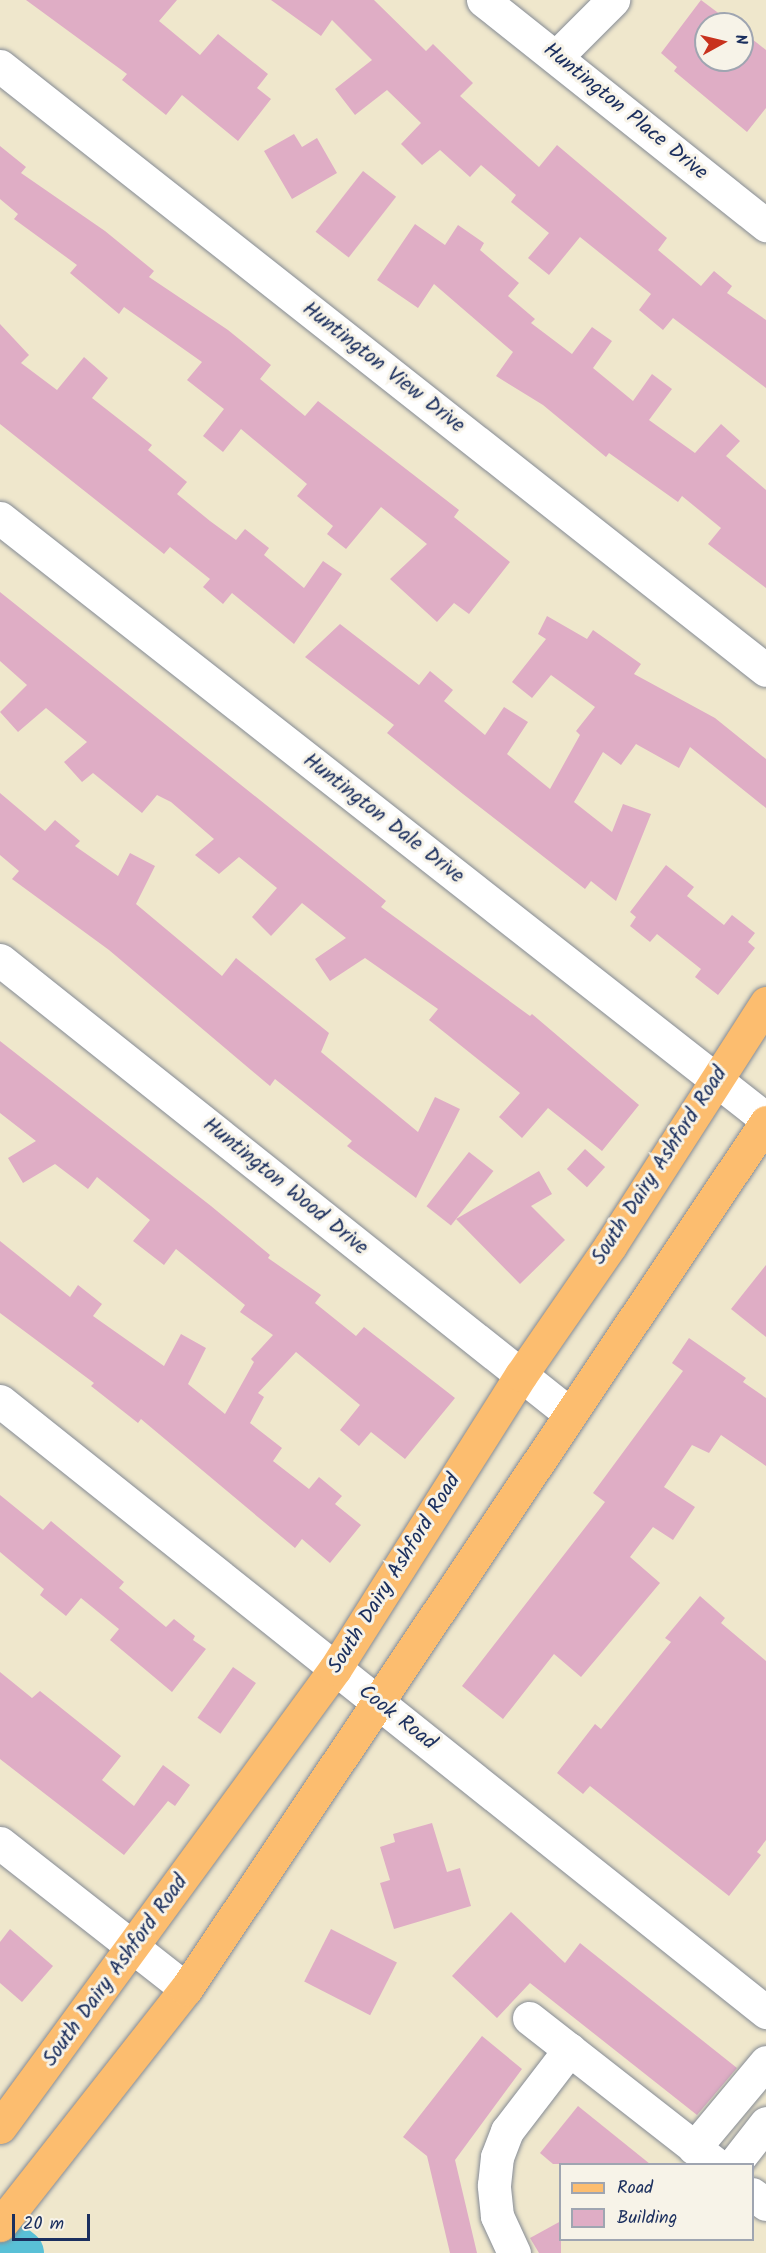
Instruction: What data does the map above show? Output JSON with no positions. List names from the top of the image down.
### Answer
{
  "streets": {
    "main road": ["South Dairy Ashford Road"],
    "street": [
      "Huntington Place Drive",
      "Huntington View Drive",
      "Huntington Dale Drive",
      "Huntington Wood Drive",
      "Cook Road"
    ]
  },
  "crossings": [
    ["Huntington Dale Drive", "South Dairy Ashford Road"],
    ["South Dairy Ashford Road", "Huntington Wood Drive"],
    ["South Dairy Ashford Road", "Cook Road"]
  ],
  "legend": ["Road", "Building"],
  "scale_bar": "20 m",
  "north": "right"
}
